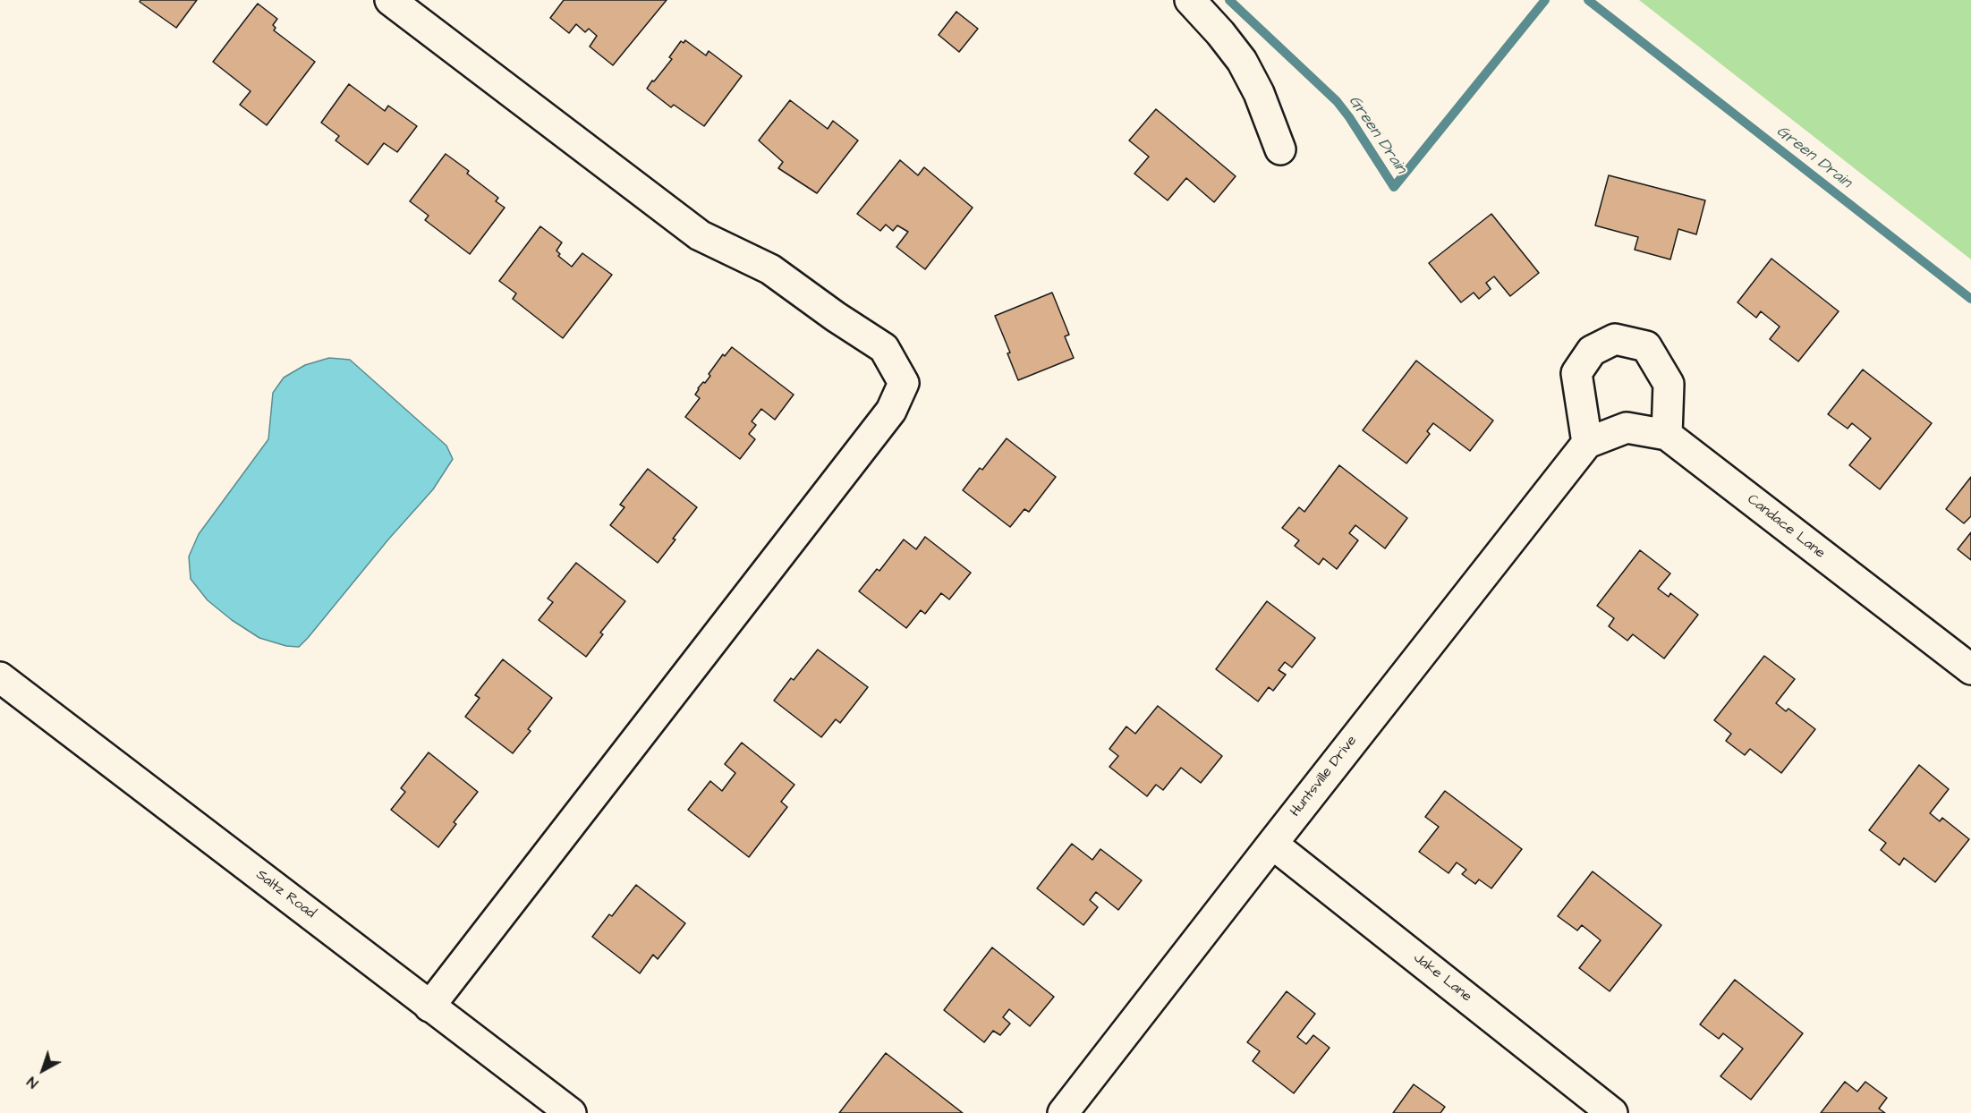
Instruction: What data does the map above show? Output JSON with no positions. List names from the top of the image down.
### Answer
{
  "streets": {
    "street": [
      "Candace Lane",
      "Huntsville Drive",
      "Saltz Road",
      "Jake Lane"
    ]
  },
  "crossings": [
    ["Candace Lane", "Huntsville Drive"],
    ["Huntsville Drive", "Jake Lane"]
  ],
  "water": ["Green Drain"],
  "north": "bottom left"
}
